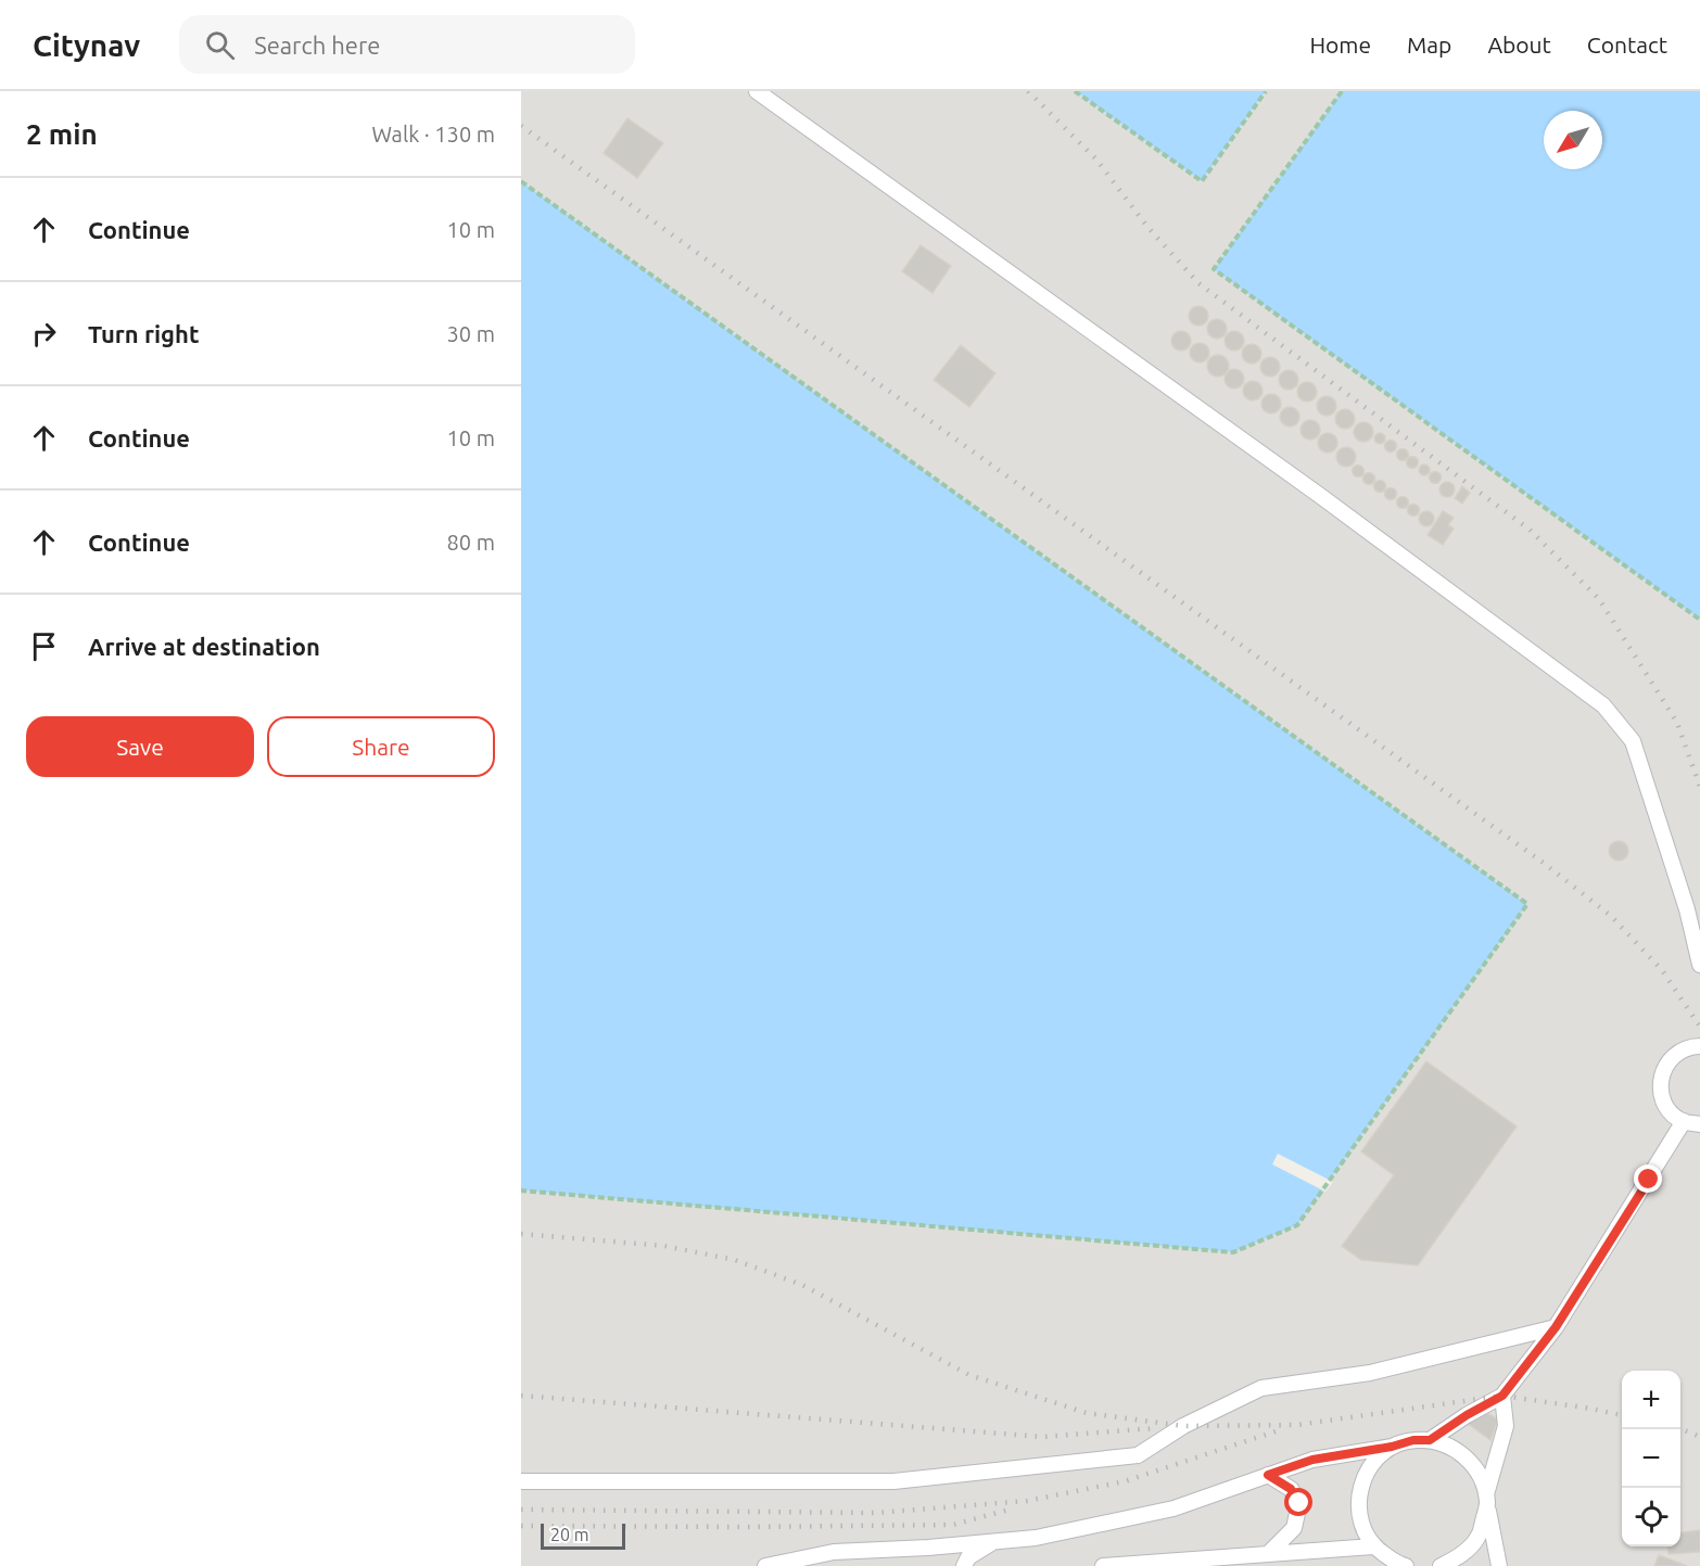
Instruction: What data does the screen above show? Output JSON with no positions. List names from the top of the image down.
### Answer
{
  "scale_bar": "20 m",
  "north": "bottom left",
  "page": {
    "header": "Citynav",
    "search": "Search here",
    "nav": [
      "Home",
      "Map",
      "About",
      "Contact"
    ],
    "heading": ["2 min", "Walk · 130 m"],
    "list": [
      ["Continue", "10 m"],
      ["Turn right", "30 m"],
      ["Continue", "10 m"],
      ["Continue", "80 m"],
      "Arrive at destination"
    ],
    "buttons": ["Save", "Share"],
    "map_buttons": ["+", "−"],
    "scale": "20 m"
  }
}
